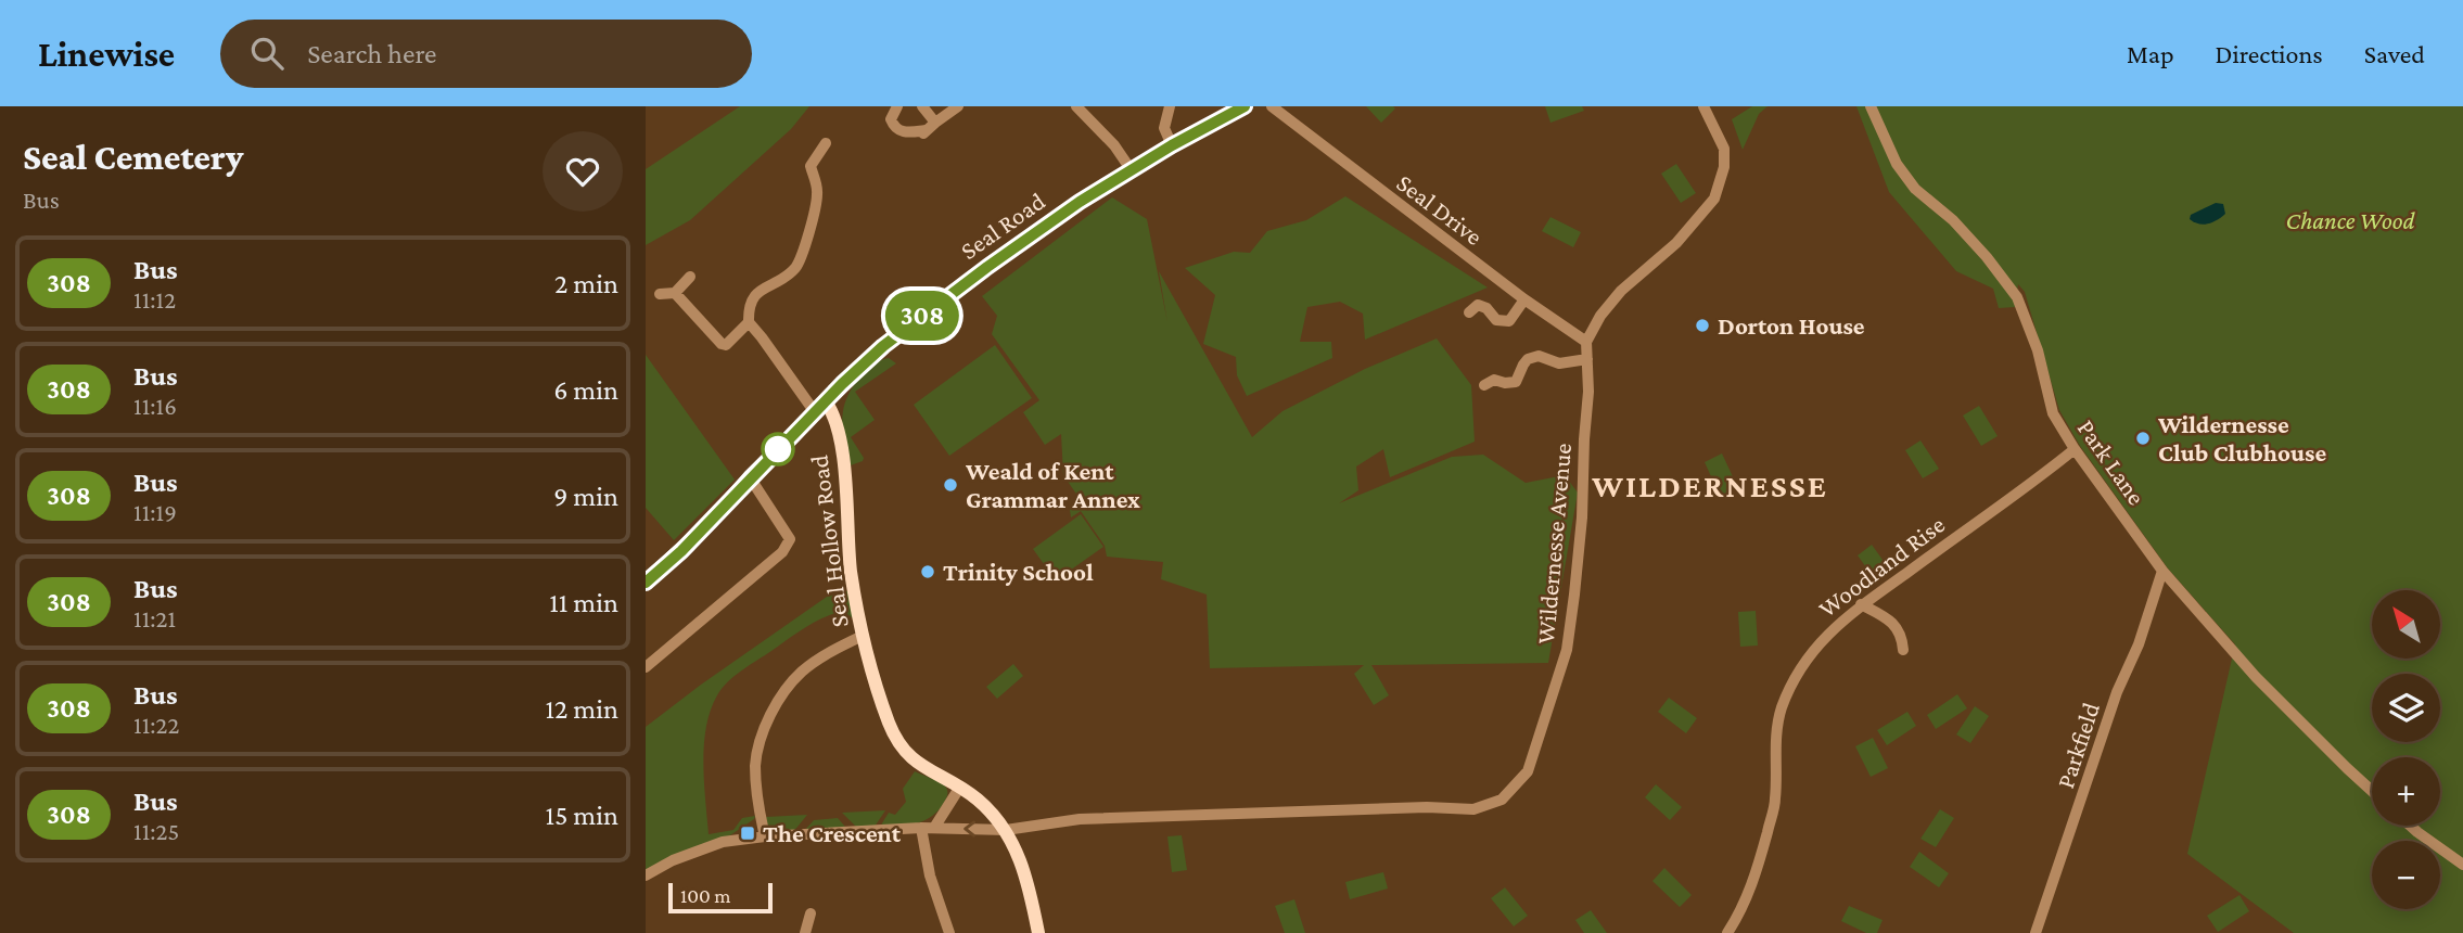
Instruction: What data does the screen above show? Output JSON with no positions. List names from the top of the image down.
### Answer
{
  "streets": {
    "highway": ["Seal Road"],
    "main road": ["Seal Hollow Road"],
    "street": [
      "Seal Drive",
      "Park Lane",
      "Wildernesse Avenue",
      "Woodland Rise",
      "Parkfield"
    ]
  },
  "crossings": [
    ["Seal Drive", "Wildernesse Avenue"],
    ["Seal Road", "Seal Hollow Road"],
    ["Park Lane", "Woodland Rise"],
    ["Park Lane", "Parkfield"],
    ["Seal Hollow Road", "Wildernesse Avenue"]
  ],
  "districts": ["WILDERNESSE"],
  "parks": ["Chance Wood"],
  "places": {
    "other": [
      "Dorton House",
      "Wildernesse Club Clubhouse",
      "Weald of Kent Grammar Annex",
      "Trinity School"
    ],
    "transit": ["The Crescent"]
  },
  "lines": ["bus line 308"],
  "scale_bar": "100 m",
  "north": "top left",
  "page": {
    "header": "Linewise",
    "search": "Search here",
    "nav": ["Map", "Directions", "Saved"],
    "heading": ["Seal Cemetery", "Bus"],
    "on_map": "308",
    "list": [
      {
        "mark": "308",
        "name": "Bus",
        "note": "11:12",
        "value": "2 min"
      },
      {
        "mark": "308",
        "name": "Bus",
        "note": "11:16",
        "value": "6 min"
      },
      {
        "mark": "308",
        "name": "Bus",
        "note": "11:19",
        "value": "9 min"
      },
      {
        "mark": "308",
        "name": "Bus",
        "note": "11:21",
        "value": "11 min"
      },
      {
        "mark": "308",
        "name": "Bus",
        "note": "11:22",
        "value": "12 min"
      },
      {
        "mark": "308",
        "name": "Bus",
        "note": "11:25",
        "value": "15 min"
      }
    ],
    "map_buttons": ["+", "−"],
    "scale": "100 m"
  }
}
